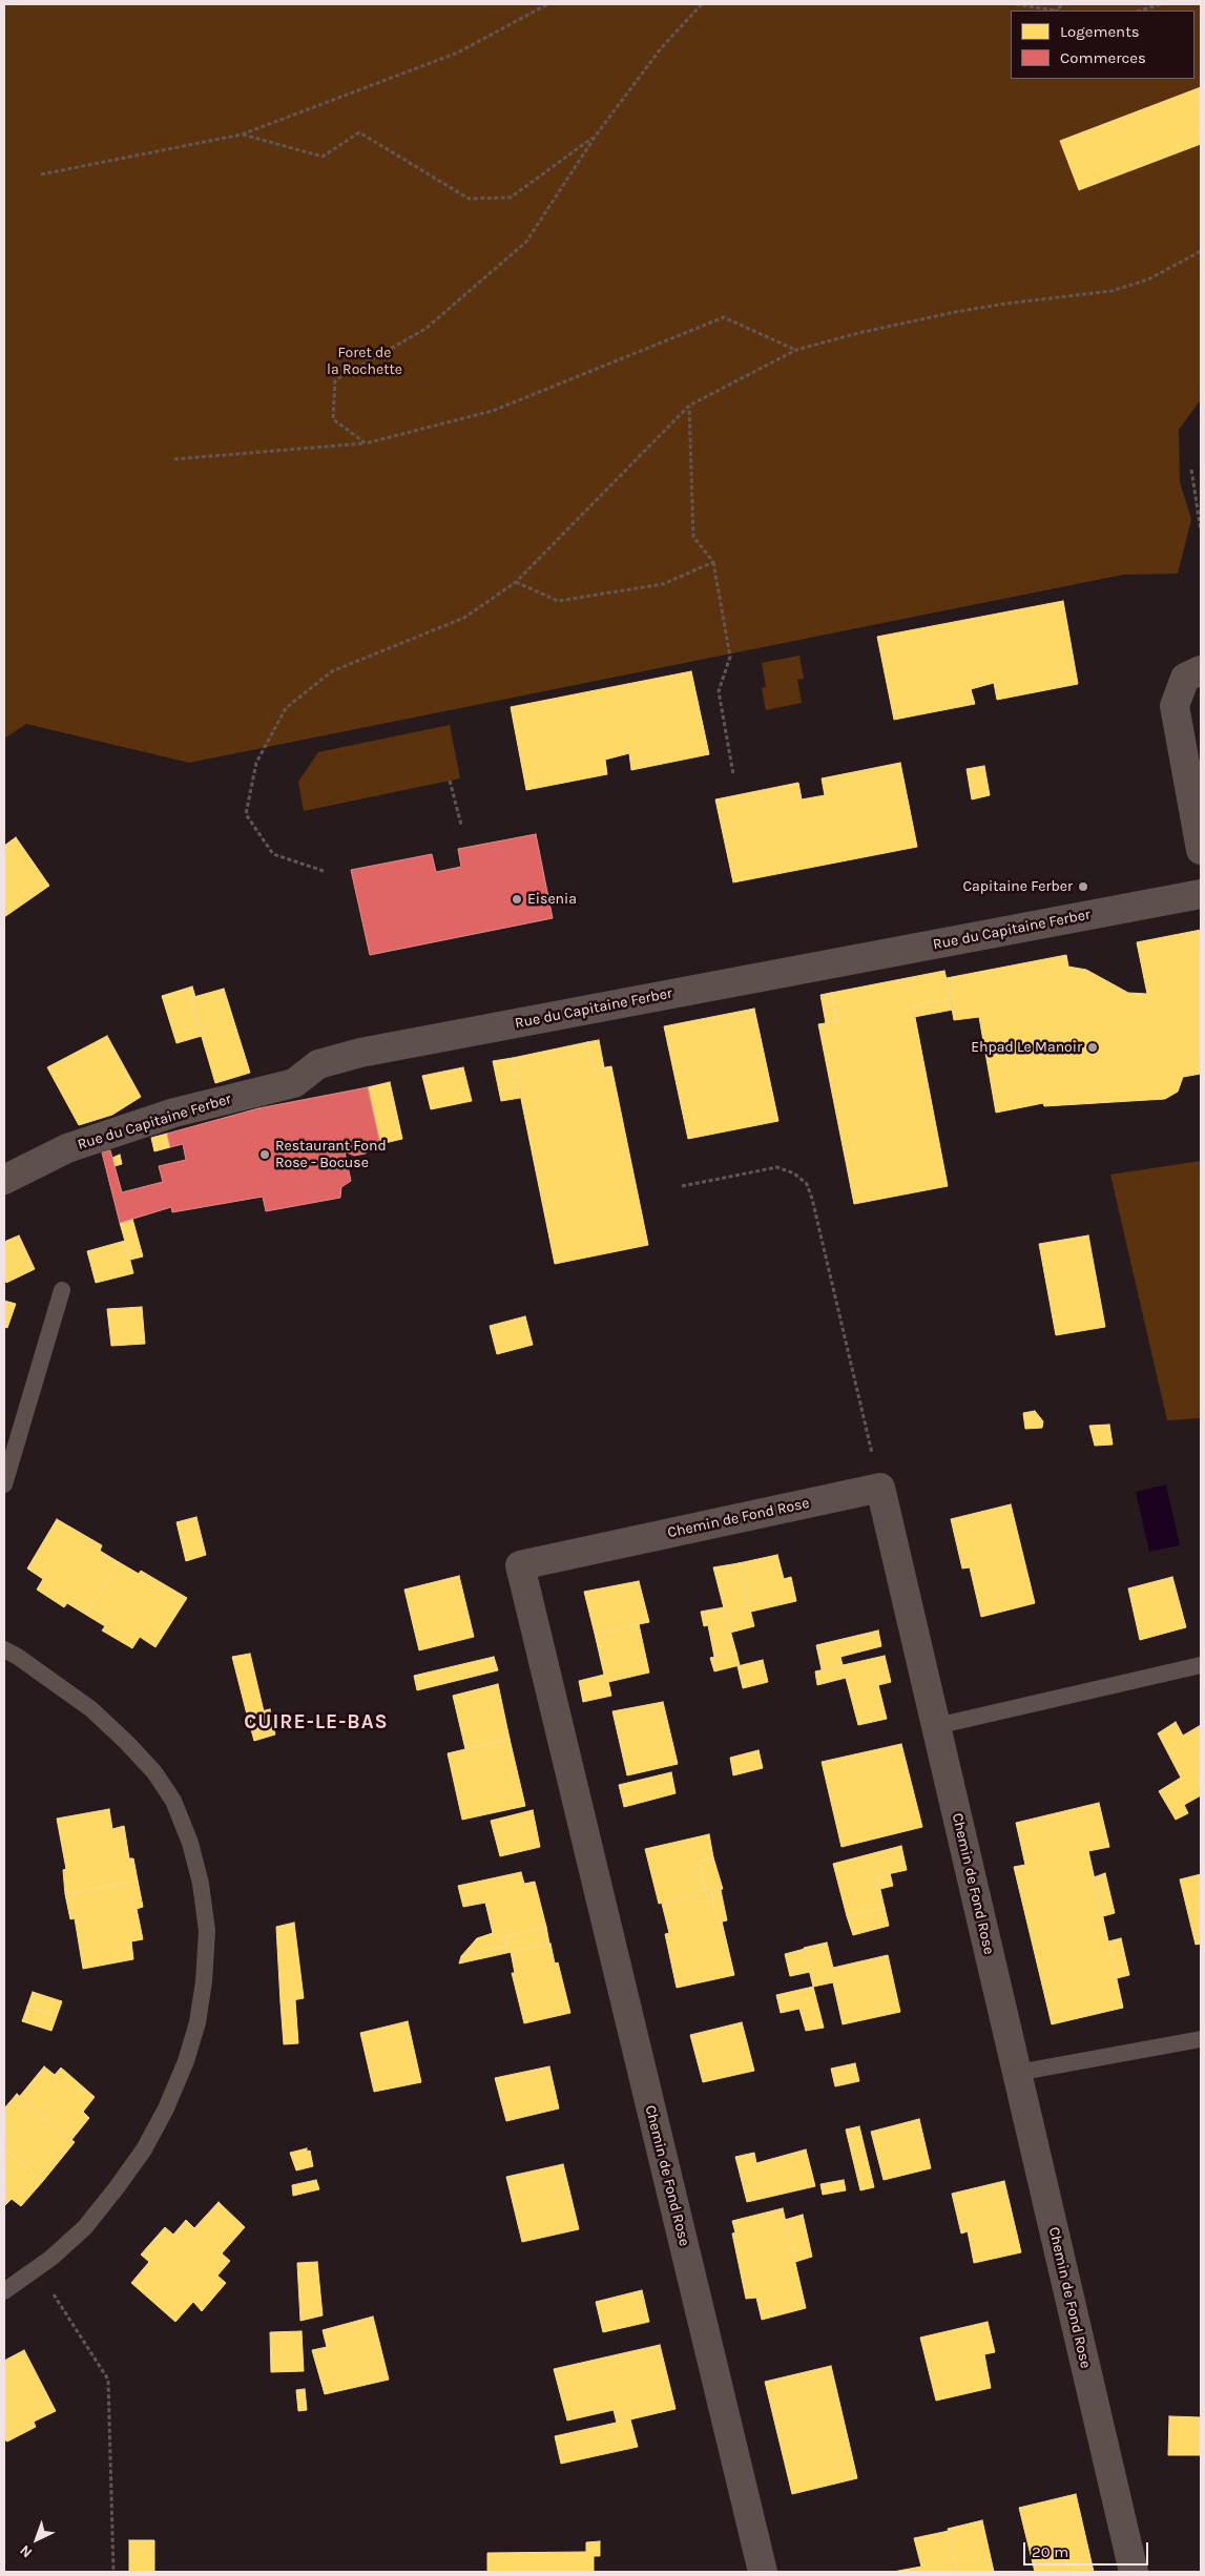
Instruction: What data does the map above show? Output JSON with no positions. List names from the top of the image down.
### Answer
{
  "streets": {
    "street": ["Rue du Capitaine Ferber", "Chemin de Fond Rose"]
  },
  "districts": ["CUIRE-LE-BAS"],
  "parks": ["Foret de la Rochette"],
  "places": [
    "Capitaine Ferber",
    "Eisenia",
    "Ehpad Le Manoir",
    "Restaurant Fond Rose - Bocuse"
  ],
  "legend": ["Logements", "Commerces"],
  "scale_bar": "20 m",
  "north": "bottom left"
}
